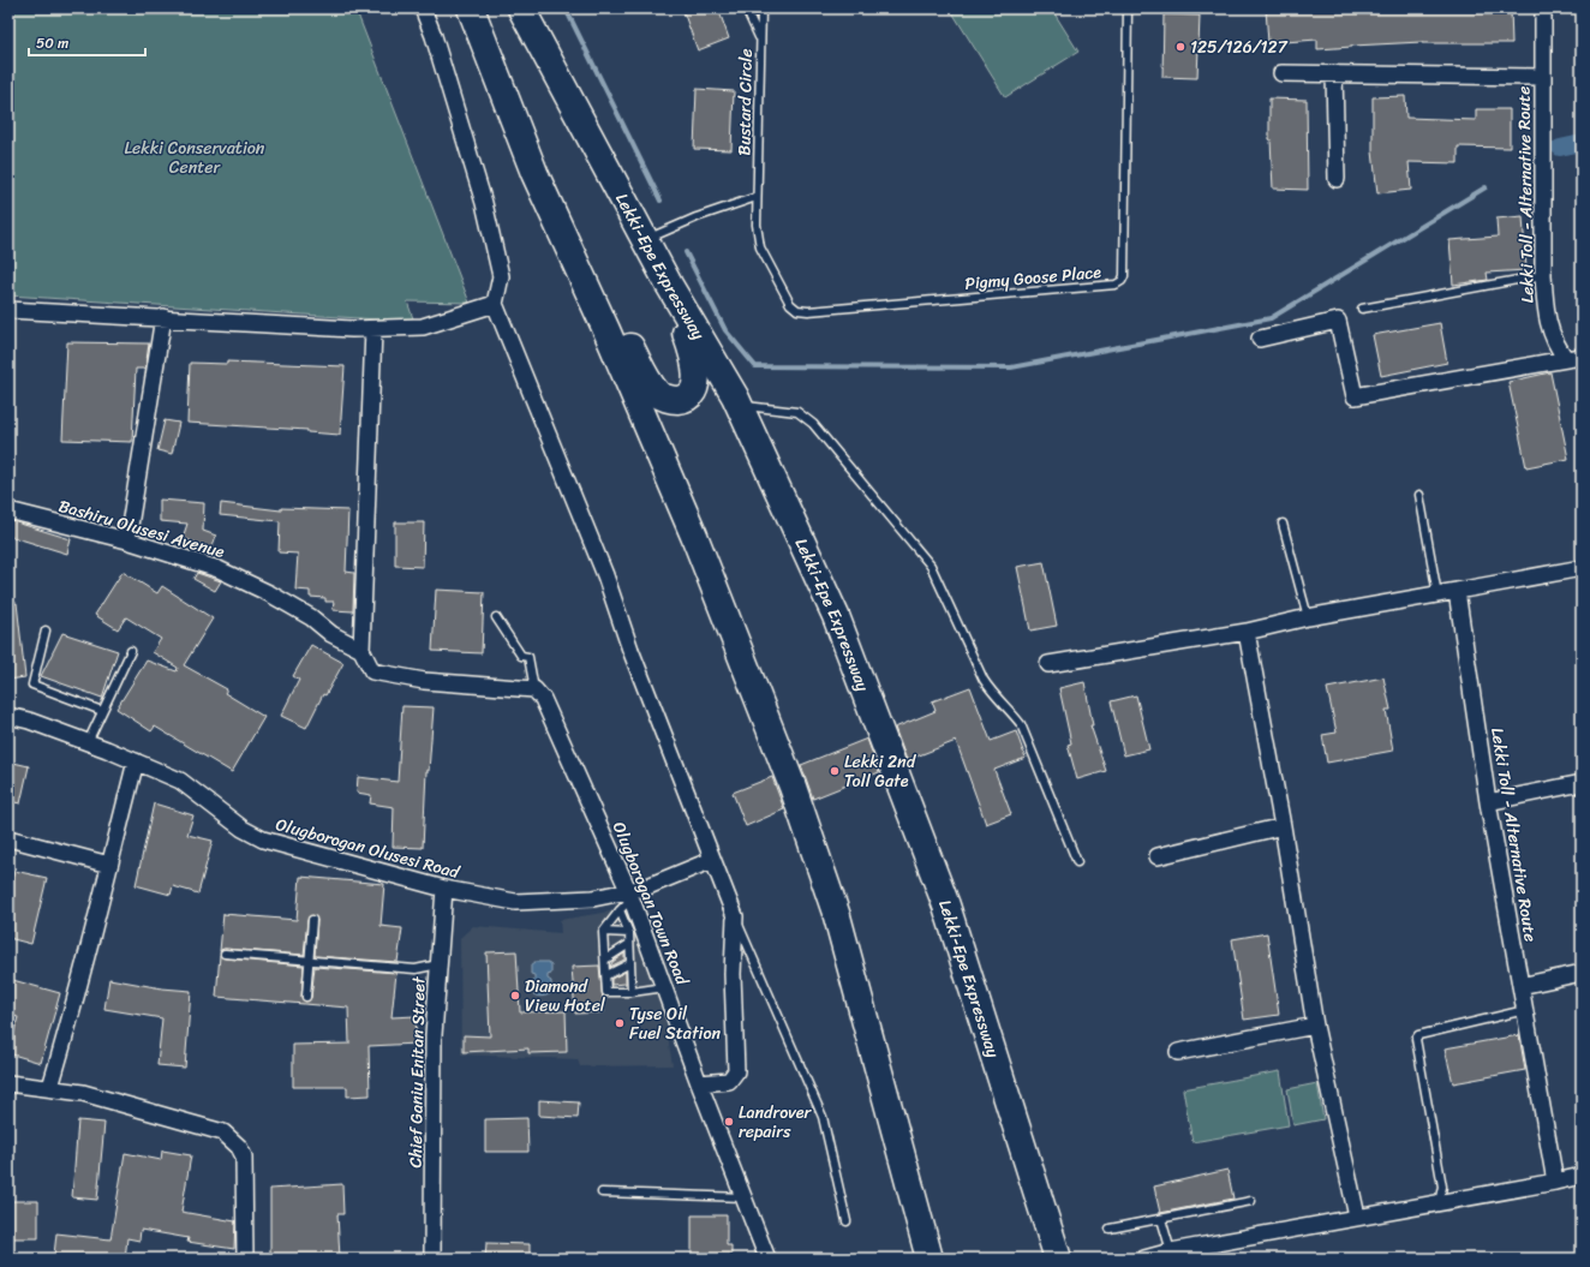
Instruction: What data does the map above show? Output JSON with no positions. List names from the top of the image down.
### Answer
{
  "streets": {
    "highway": ["Lekki-Epe Expressway"],
    "street": [
      "Lekki Toll - Alternative Route",
      "Bashiru Olusesi Avenue",
      "Olugborogan Olusesi Road",
      "Olugborogan Town Road",
      "Chief Ganiu Enitan Street"
    ],
    "lane": ["Bustard Circle", "Pigmy Goose Place"]
  },
  "crossings": [
    ["Bustard Circle", "Pigmy Goose Place"],
    ["Olugborogan Olusesi Road", "Olugborogan Town Road"],
    ["Olugborogan Olusesi Road", "Chief Ganiu Enitan Street"]
  ],
  "parks": ["Lekki Conservation Center"],
  "places": [
    "125/126/127",
    "Lekki 2nd Toll Gate",
    "Diamond View Hotel",
    "Tyse Oil Fuel Station",
    "Landrover repairs"
  ],
  "scale_bar": "50 m"
}
